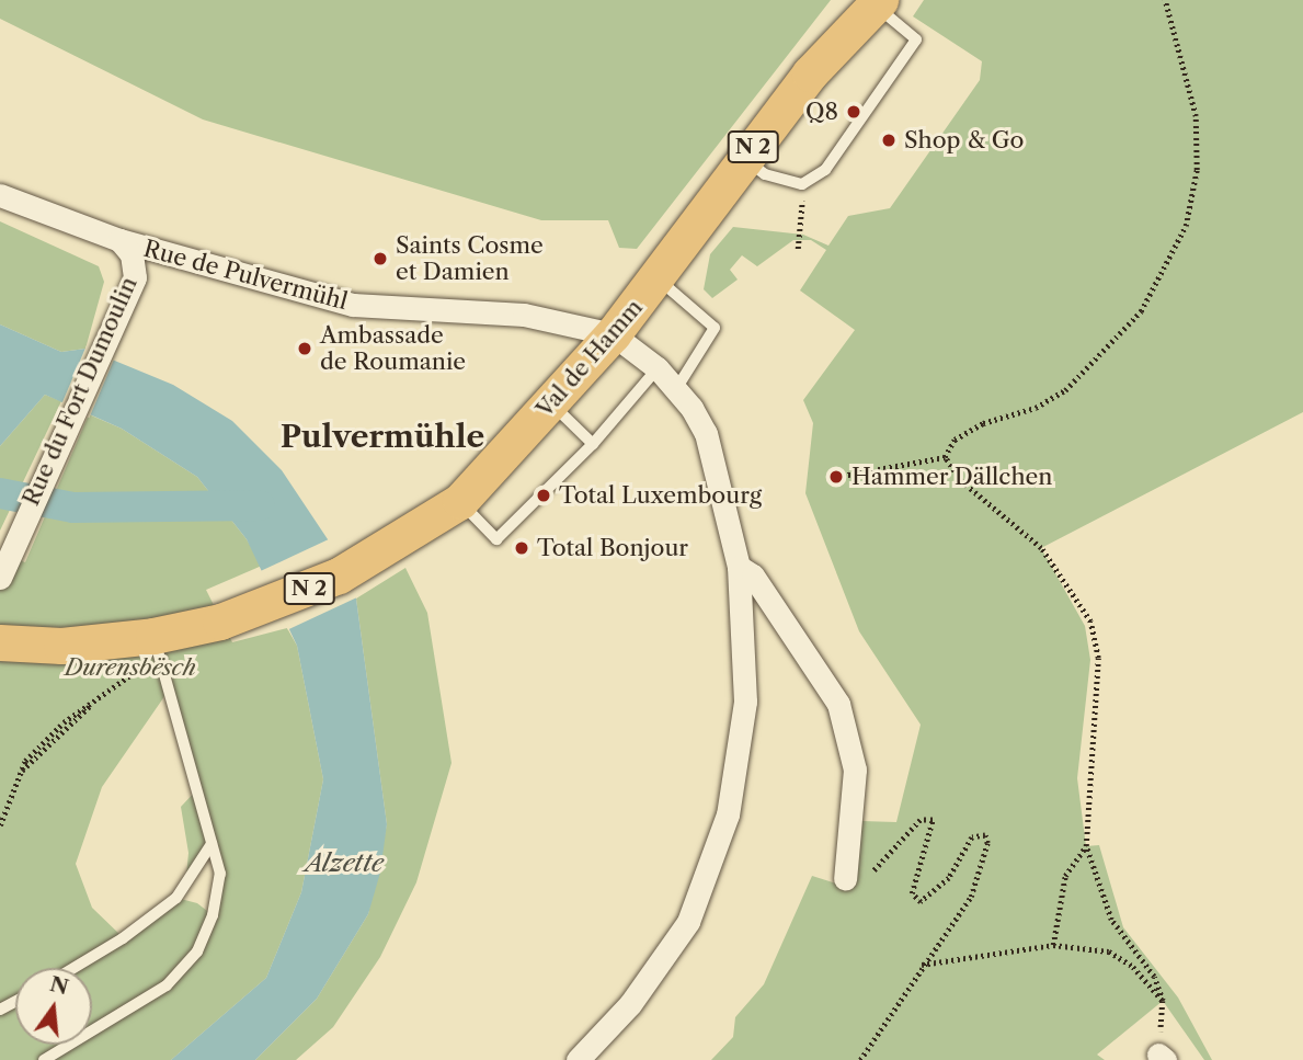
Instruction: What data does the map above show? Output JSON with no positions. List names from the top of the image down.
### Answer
{
  "streets": {
    "main road": ["N 2", "Val de Hamm"],
    "street": ["Rue de Pulvermühl", "Rue du Fort Dumoulin"]
  },
  "crossings": [
    ["N 2", "Val de Hamm"],
    ["Rue de Pulvermühl", "Val de Hamm"],
    ["Rue de Pulvermühl", "Rue du Fort Dumoulin"]
  ],
  "districts": ["Pulvermühle"],
  "water": ["Alzette"],
  "parks": ["Durensbësch"],
  "places": [
    "Q8",
    "Shop & Go",
    "Saints Cosme et Damien",
    "Ambassade de Roumanie",
    "Hammer Dällchen",
    "Total Luxembourg",
    "Total Bonjour"
  ],
  "north": "top"
}
